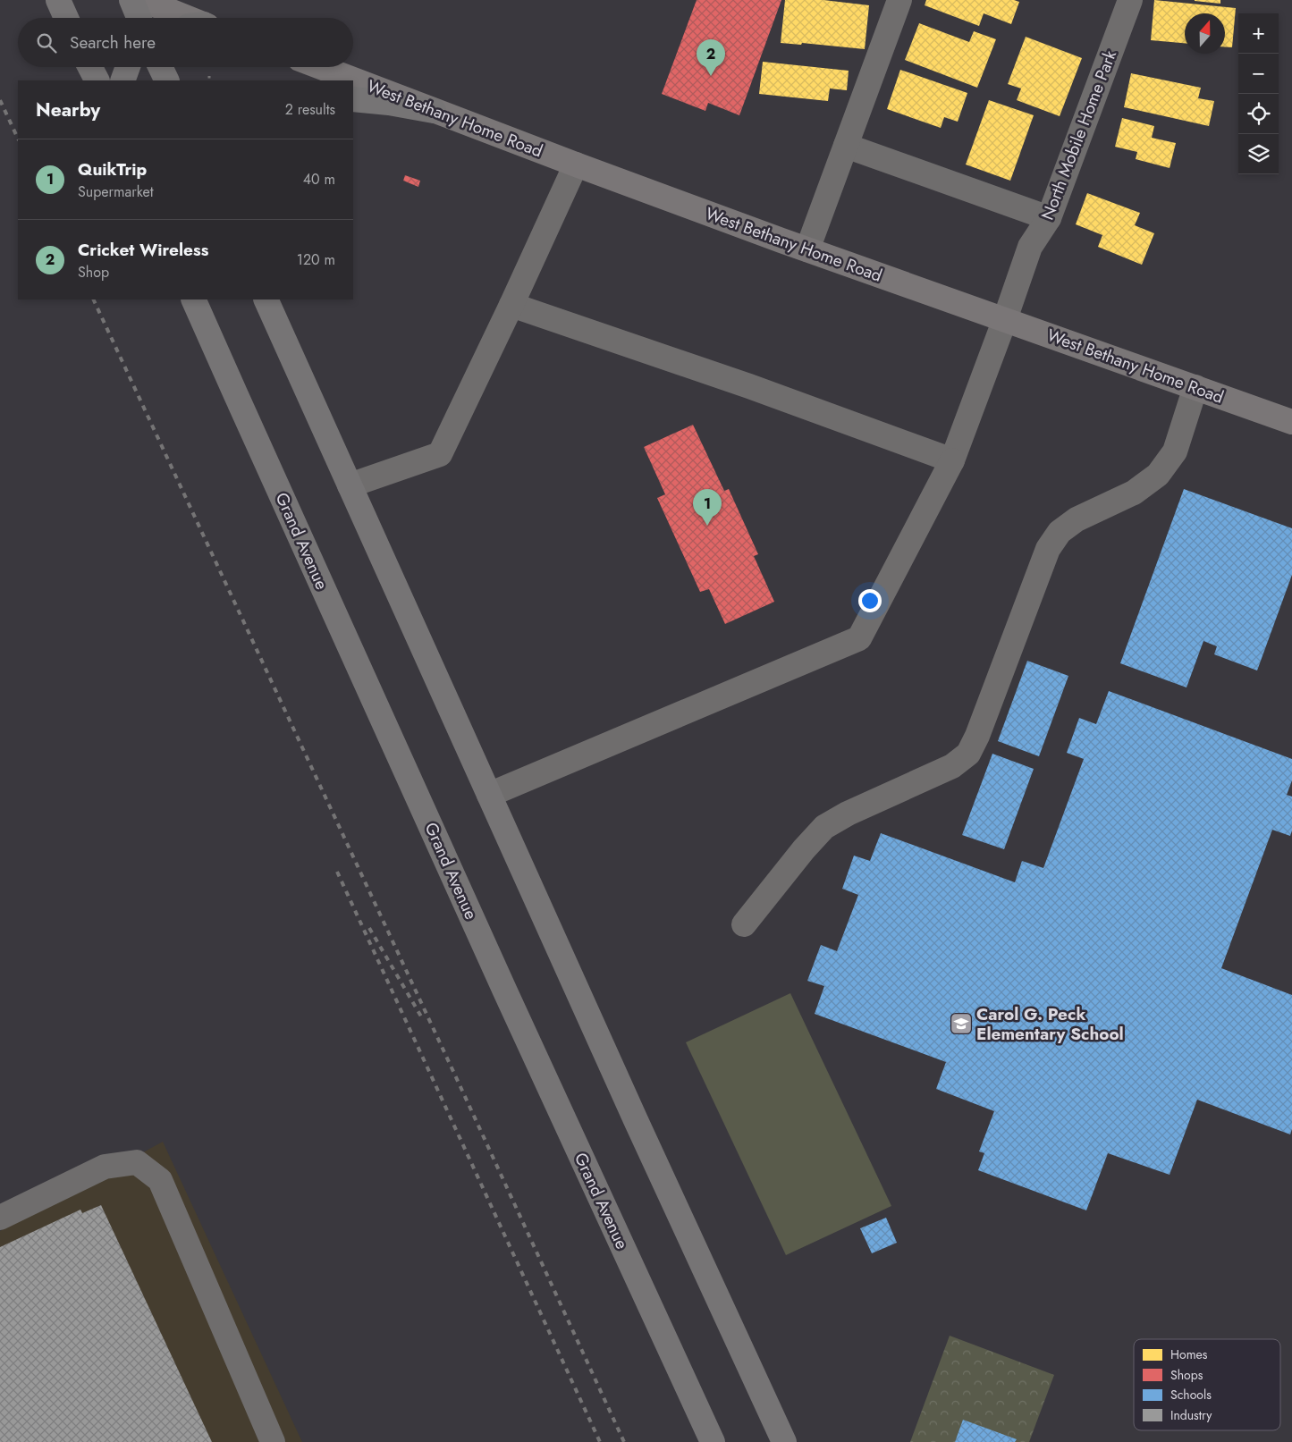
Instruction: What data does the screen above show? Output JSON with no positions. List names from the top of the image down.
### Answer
{
  "streets": {
    "highway": ["Grand Avenue"],
    "main road": ["West Bethany Home Road"],
    "lane": ["North Mobile Home Park"]
  },
  "crossings": [
    ["West Bethany Home Road", "North Mobile Home Park"]
  ],
  "places": {
    "school or university": ["Carol G. Peck Elementary School"]
  },
  "legend": [
    "Homes",
    "Shops",
    "Schools",
    "Industry"
  ],
  "north": "top",
  "page": {
    "map_buttons": ["+", "−"],
    "search": "Search here",
    "pins": ["2", "1"],
    "heading": ["Nearby", "2 results"],
    "list": [
      {
        "mark": "1",
        "name": "QuikTrip",
        "note": "Supermarket",
        "value": "40 m"
      },
      {
        "mark": "2",
        "name": "Cricket Wireless",
        "note": "Shop",
        "value": "120 m"
      }
    ]
  }
}
